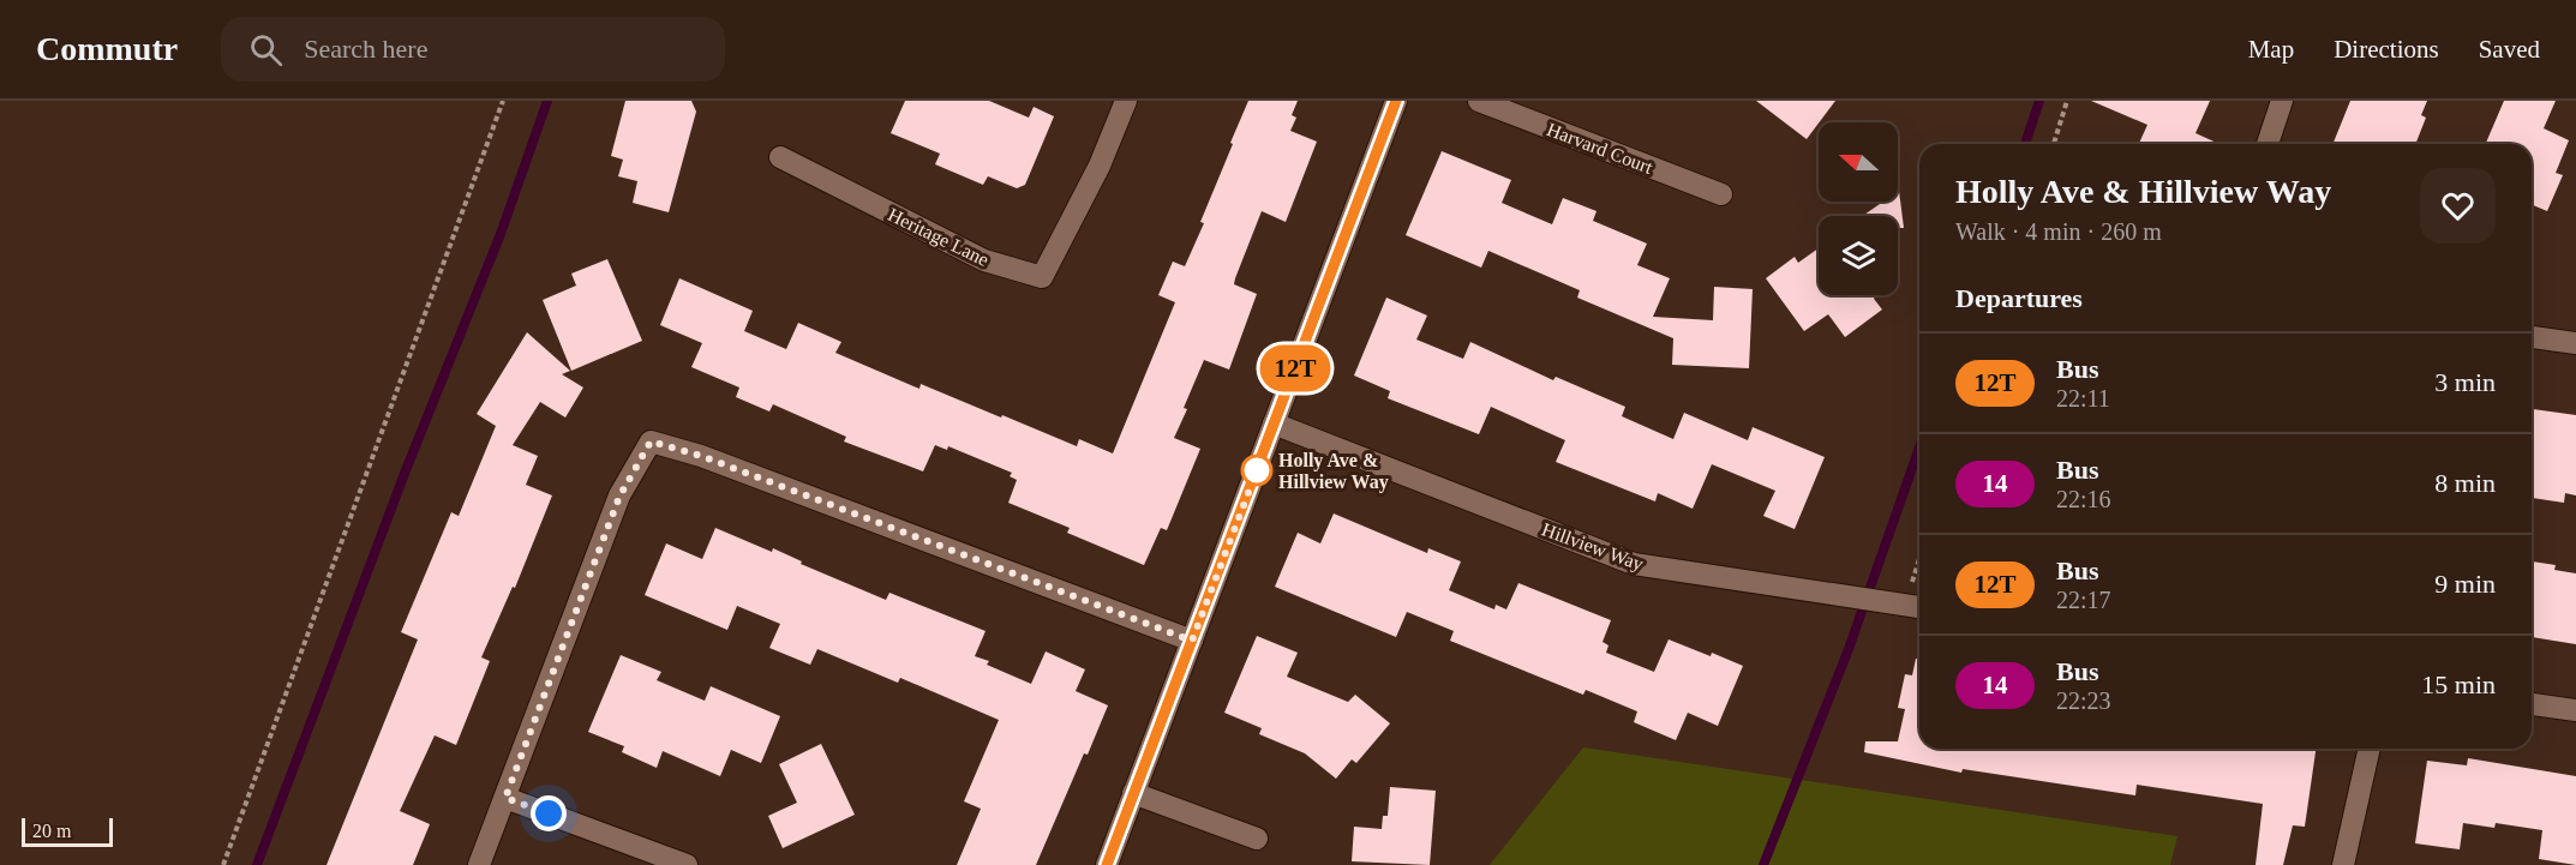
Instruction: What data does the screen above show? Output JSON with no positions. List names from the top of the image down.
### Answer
{
  "streets": {
    "street": ["Harvard Court", "Heritage Lane", "Hillview Way"]
  },
  "places": ["Holly Ave & Hillview Way"],
  "lines": ["bus line 12T"],
  "scale_bar": "20 m",
  "north": "left",
  "page": {
    "header": "Commutr",
    "search": "Search here",
    "nav": ["Map", "Directions", "Saved"],
    "on_map": "12T",
    "heading": [
      ["Holly Ave & Hillview Way", "Walk · 4 min · 260 m"],
      "Departures"
    ],
    "list": [
      {
        "mark": "12T",
        "name": "Bus",
        "note": "22:11",
        "value": "3 min"
      },
      {
        "mark": "14",
        "name": "Bus",
        "note": "22:16",
        "value": "8 min"
      },
      {
        "mark": "12T",
        "name": "Bus",
        "note": "22:17",
        "value": "9 min"
      },
      {
        "mark": "14",
        "name": "Bus",
        "note": "22:23",
        "value": "15 min"
      }
    ],
    "scale": "20 m"
  }
}
